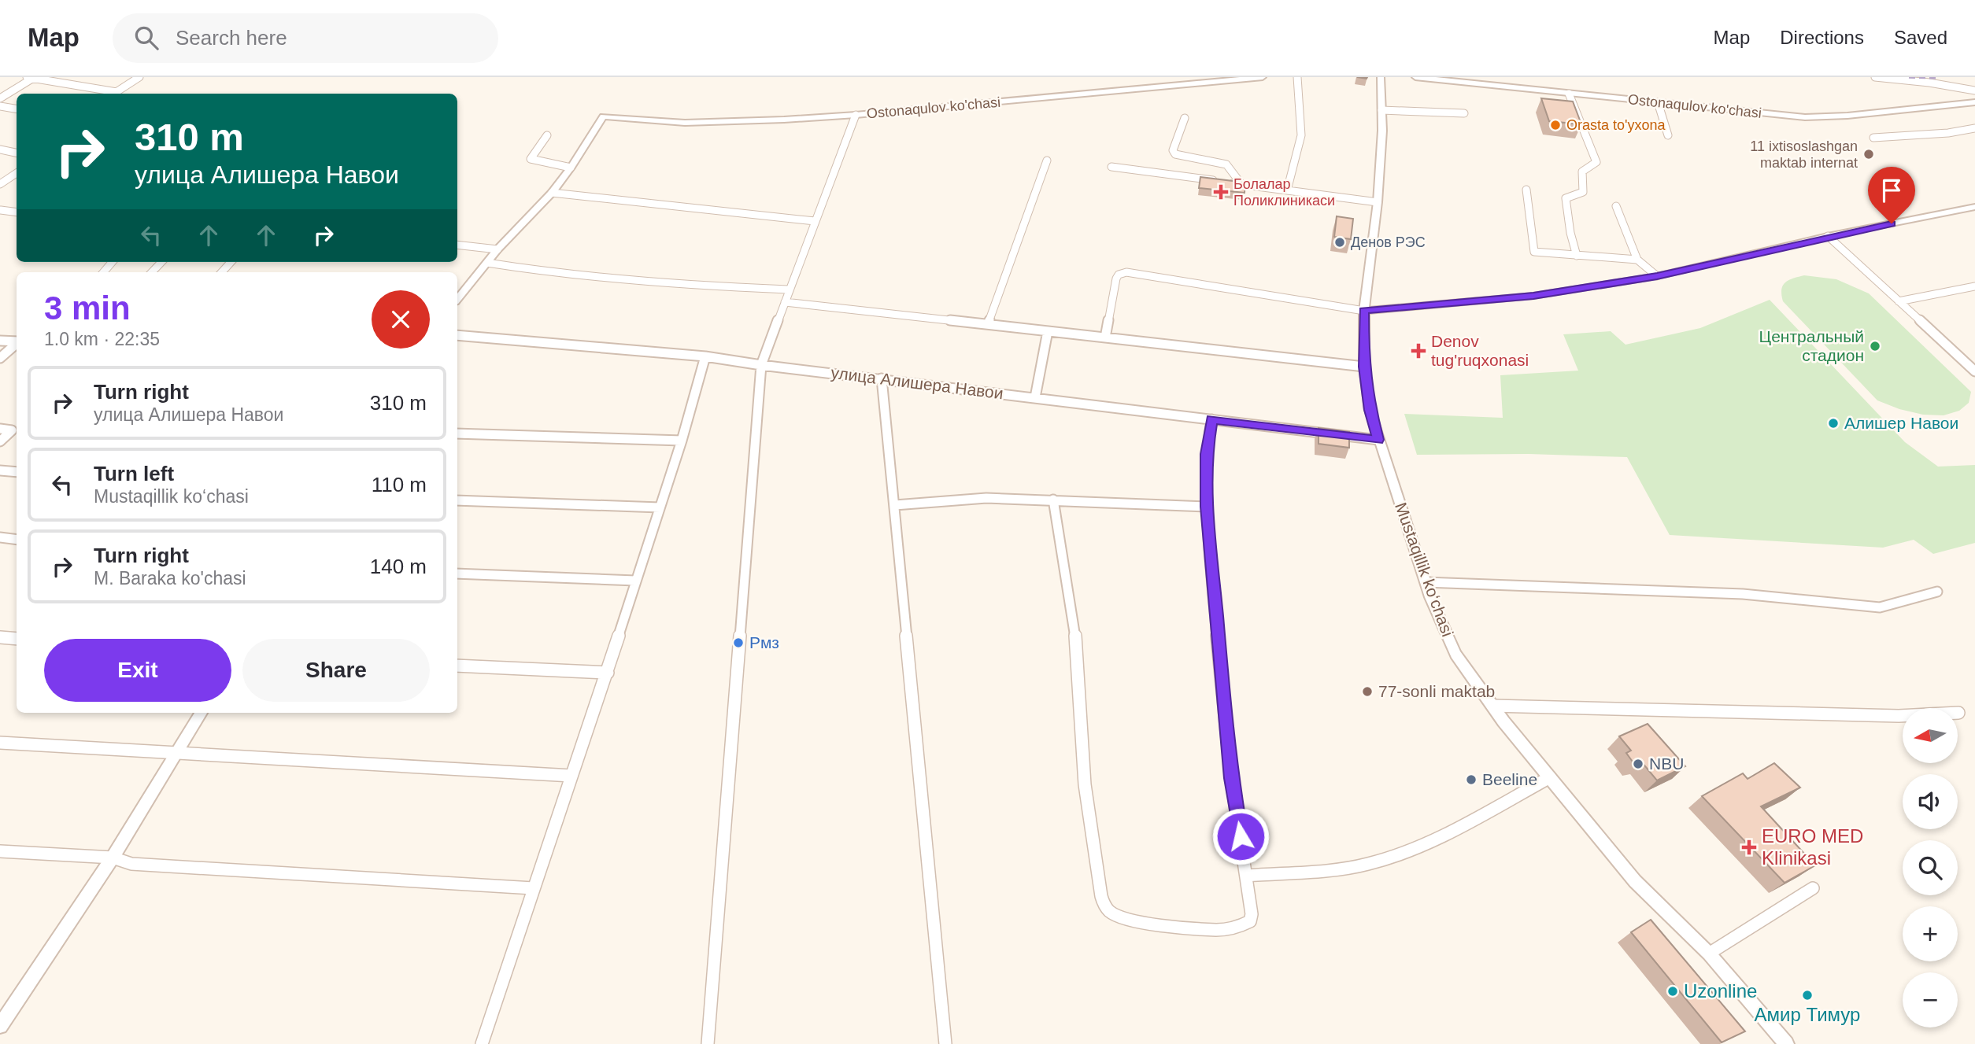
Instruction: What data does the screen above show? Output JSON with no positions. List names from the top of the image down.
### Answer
{
  "streets": {
    "street": ["Ostonaqulov ko'chasi", "улица Алишера Навои", "Mustaqillik ko‘chasi"]
  },
  "crossings": [
    ["улица Алишера Навои", "Mustaqillik ko‘chasi"]
  ],
  "places": {
    "other": [
      "Orasta to'yxona",
      "11 ixtisoslashgan maktab internat",
      "Денов РЭС",
      "Центральный стадион",
      "Алишер Навои",
      "Рмз",
      "77-sonli maktab",
      "NBU",
      "Beeline",
      "Uzonline",
      "Амир Тимур"
    ],
    "health": ["Болалар Поликлиникаси", "Denov tug'ruqxonasi", "EURO MED Klinikasi"]
  },
  "north": "left",
  "page": {
    "header": "Map",
    "search": "Search here",
    "nav": ["Map", "Directions", "Saved"],
    "turn": ["310 m", "улица Алишера Навои"],
    "heading": ["3 min", "1.0 km · 22:35"],
    "list": [
      {
        "name": "Turn right",
        "note": "улица Алишера Навои",
        "value": "310 m"
      },
      {
        "name": "Turn left",
        "note": "Mustaqillik ko‘chasi",
        "value": "110 m"
      },
      {
        "name": "Turn right",
        "note": "M. Baraka ko'chasi",
        "value": "140 m"
      }
    ],
    "buttons": ["Exit", "Share"],
    "map_buttons": ["+", "−"]
  }
}
